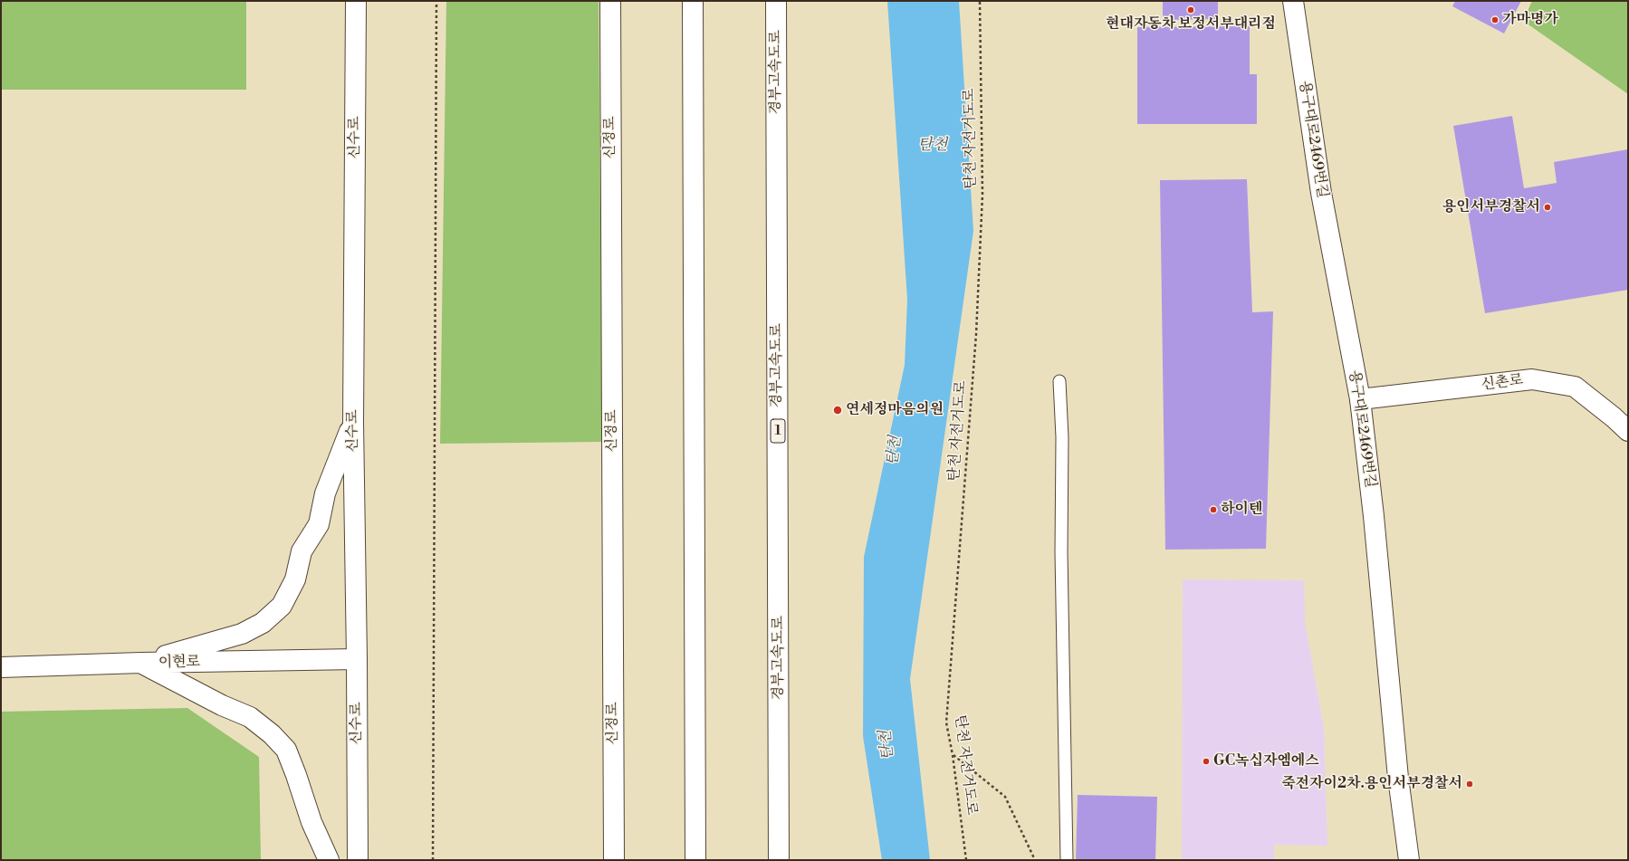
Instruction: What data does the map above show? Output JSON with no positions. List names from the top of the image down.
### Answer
{
  "streets": {
    "main road": [
      "경부고속도로",
      "신수로",
      "신정로",
      "용구대로2469번길",
      "신촌로",
      "1",
      "이현로"
    ],
    "path": ["탄천 자전거도로"]
  },
  "crossings": [
    ["신수로", "이현로"],
    ["용구대로2469번길", "신촌로"]
  ],
  "water": ["탄천"],
  "places": [
    "현대자동차 보정서부대리점",
    "가마명가",
    "용인서부경찰서",
    "연세정마음의원",
    "하이텐",
    "GC녹십자엠에스",
    "죽전자이2차.용인서부경찰서"
  ]
}
